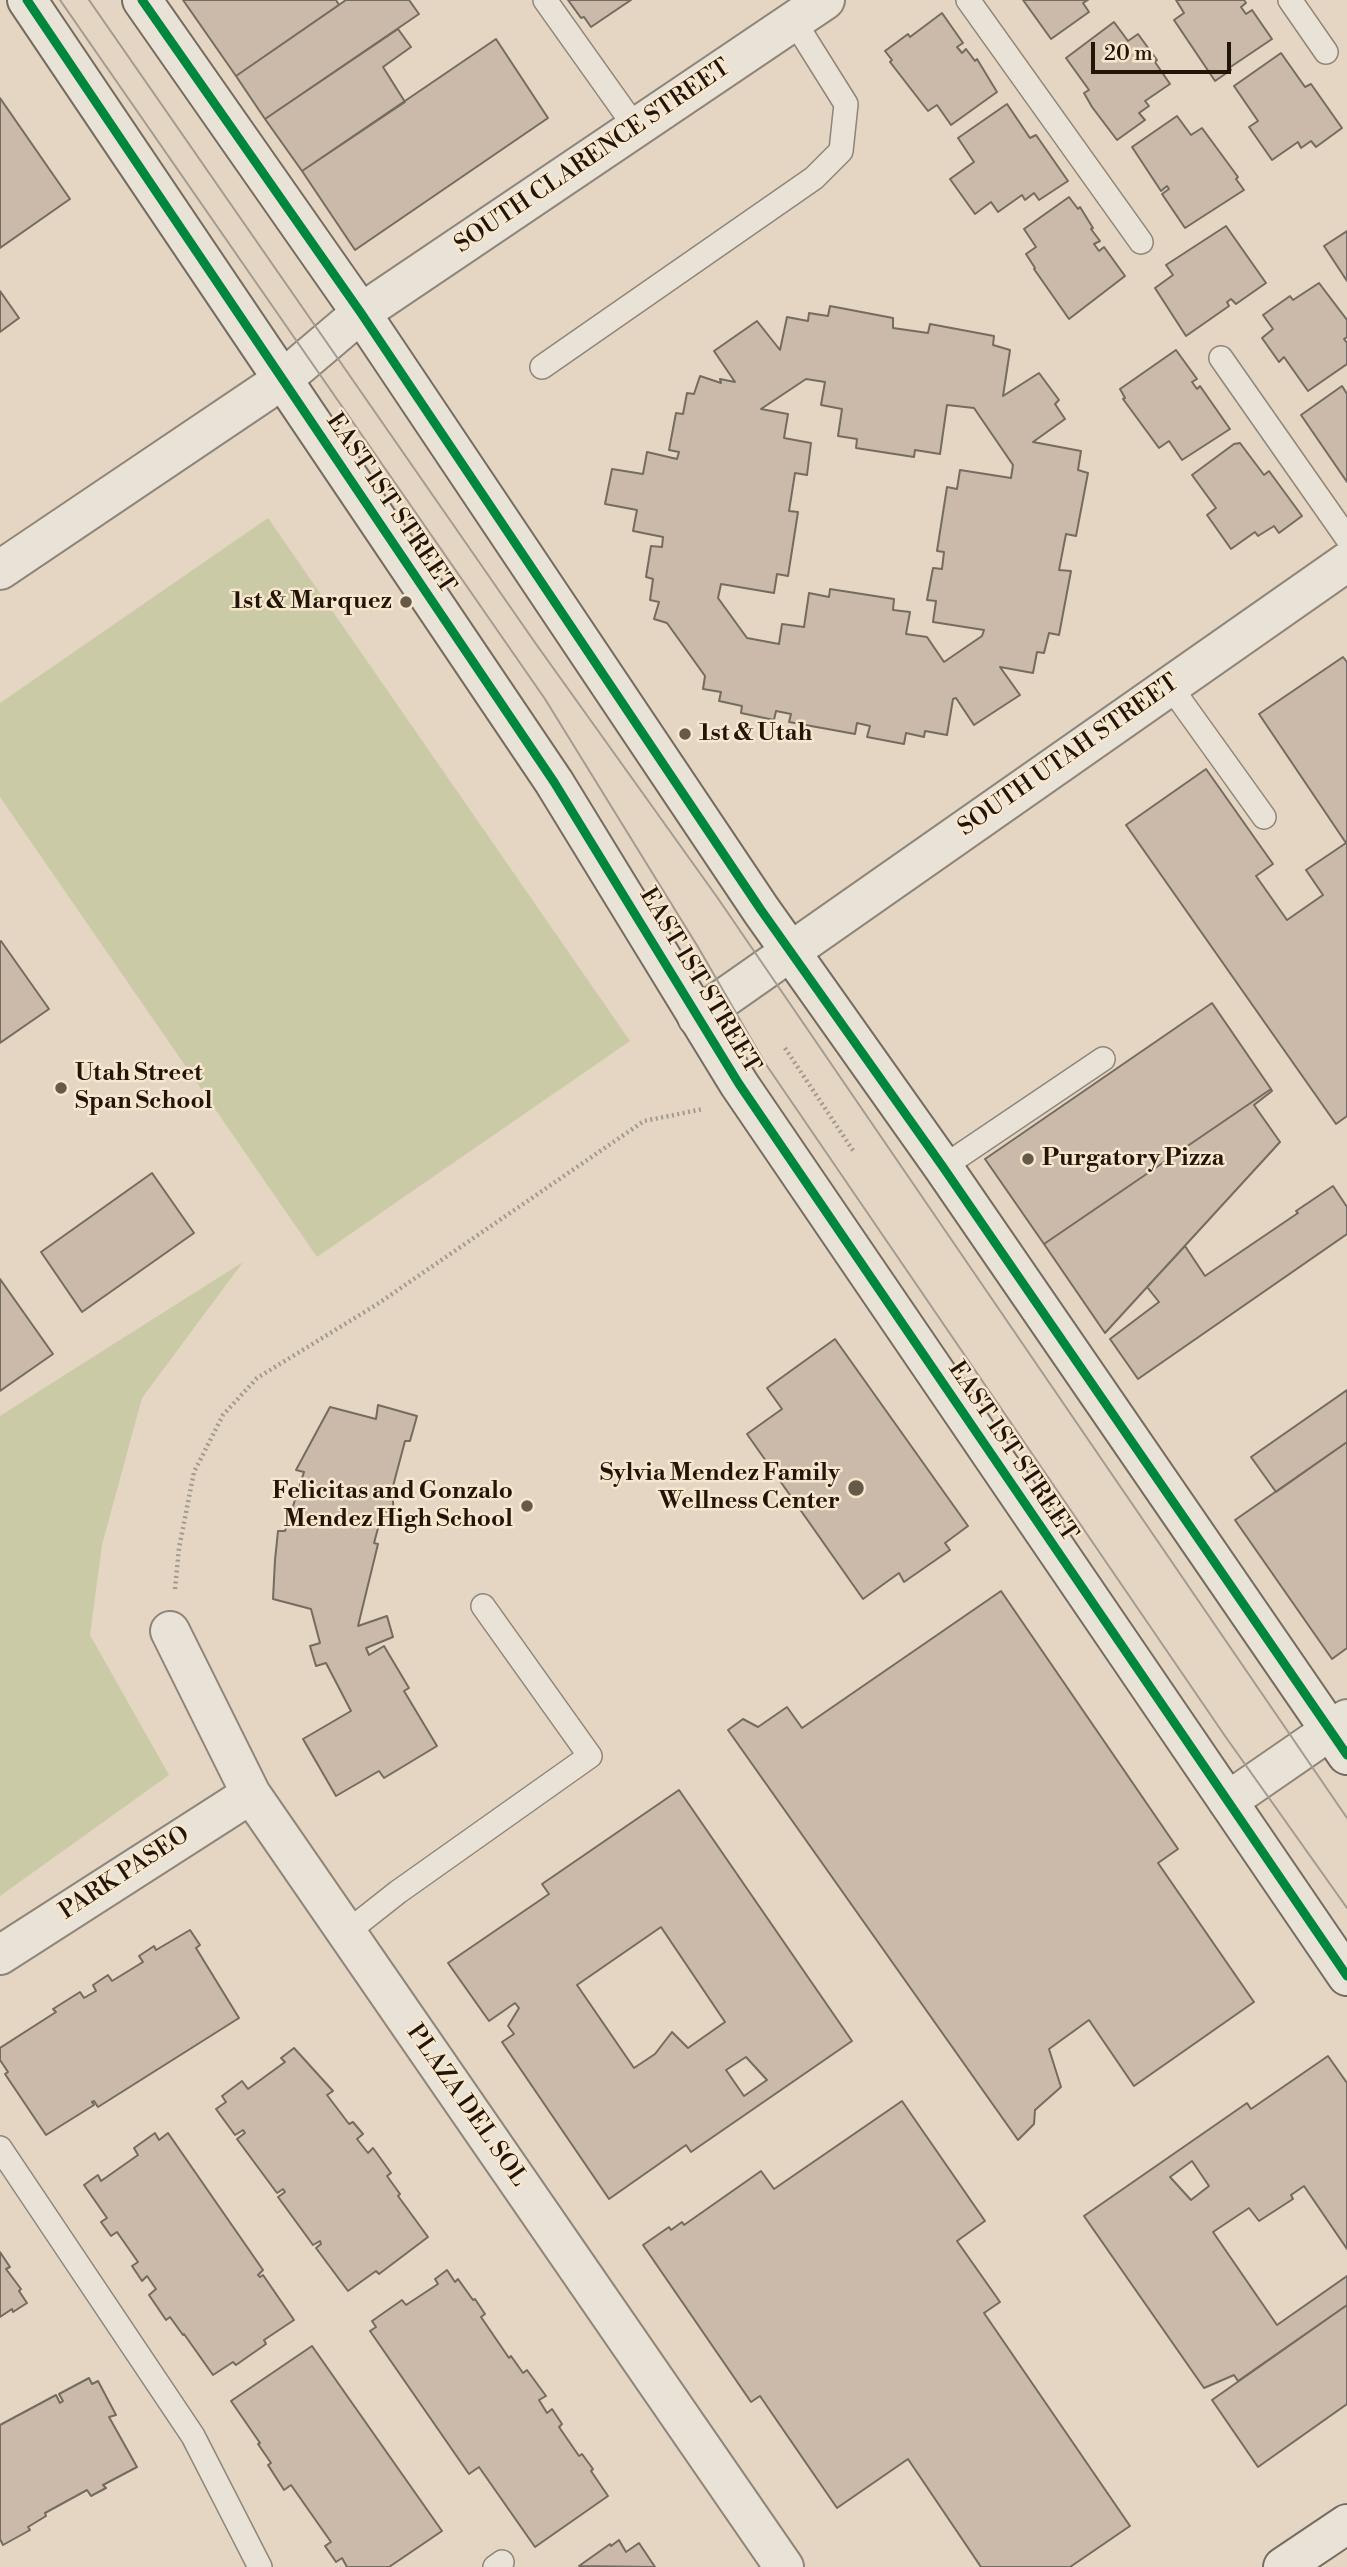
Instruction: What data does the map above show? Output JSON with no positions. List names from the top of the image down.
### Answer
{
  "streets": {
    "main road": [
      "SOUTH CLARENCE STREET",
      "EAST 1ST STREET",
      "SOUTH UTAH STREET",
      "PARK PASEO",
      "PLAZA DEL SOL"
    ]
  },
  "crossings": [
    ["SOUTH CLARENCE STREET", "EAST 1ST STREET"],
    ["EAST 1ST STREET", "SOUTH UTAH STREET"],
    ["PARK PASEO", "PLAZA DEL SOL"]
  ],
  "places": [
    "1st & Marquez",
    "1st & Utah",
    "Utah Street Span School",
    "Purgatory Pizza",
    "Sylvia Mendez Family Wellness Center",
    "Felicitas and Gonzalo Mendez High School"
  ],
  "scale_bar": "20 m"
}
